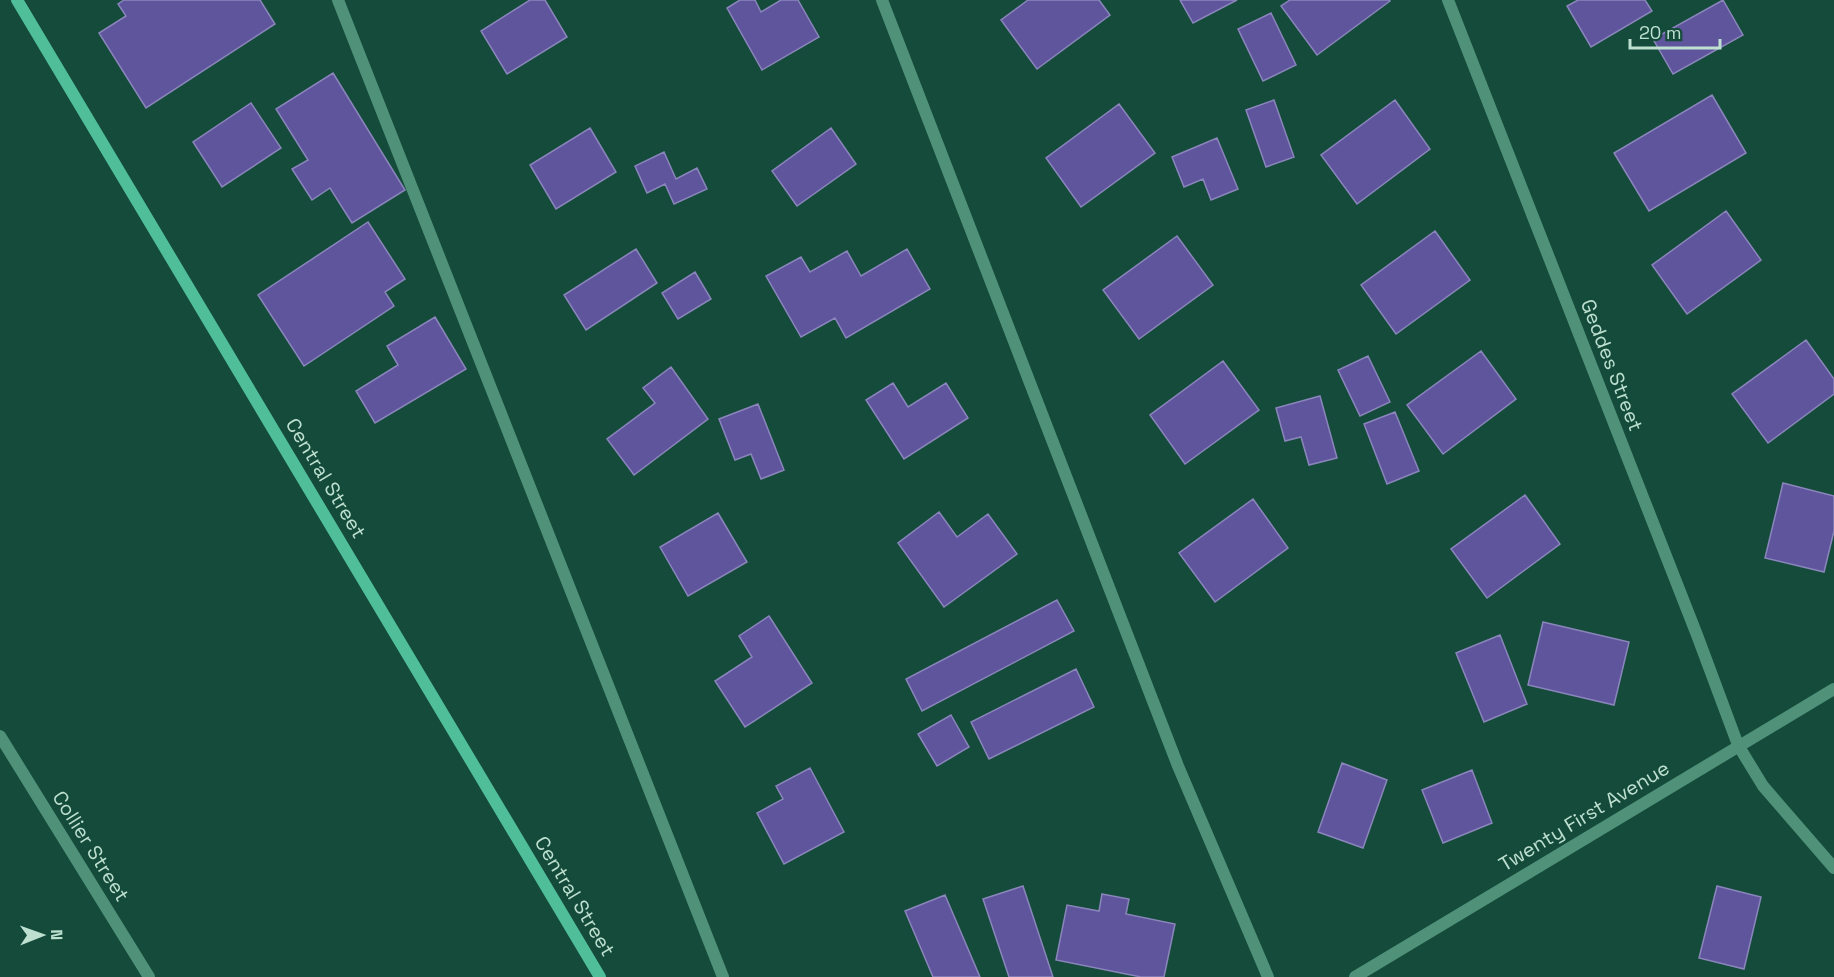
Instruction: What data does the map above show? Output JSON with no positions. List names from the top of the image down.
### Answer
{
  "streets": {
    "main road": ["Central Street"],
    "street": ["Geddes Street", "Twenty First Avenue", "Collier Street"]
  },
  "crossings": [
    ["Geddes Street", "Twenty First Avenue"]
  ],
  "scale_bar": "20 m",
  "north": "right"
}
